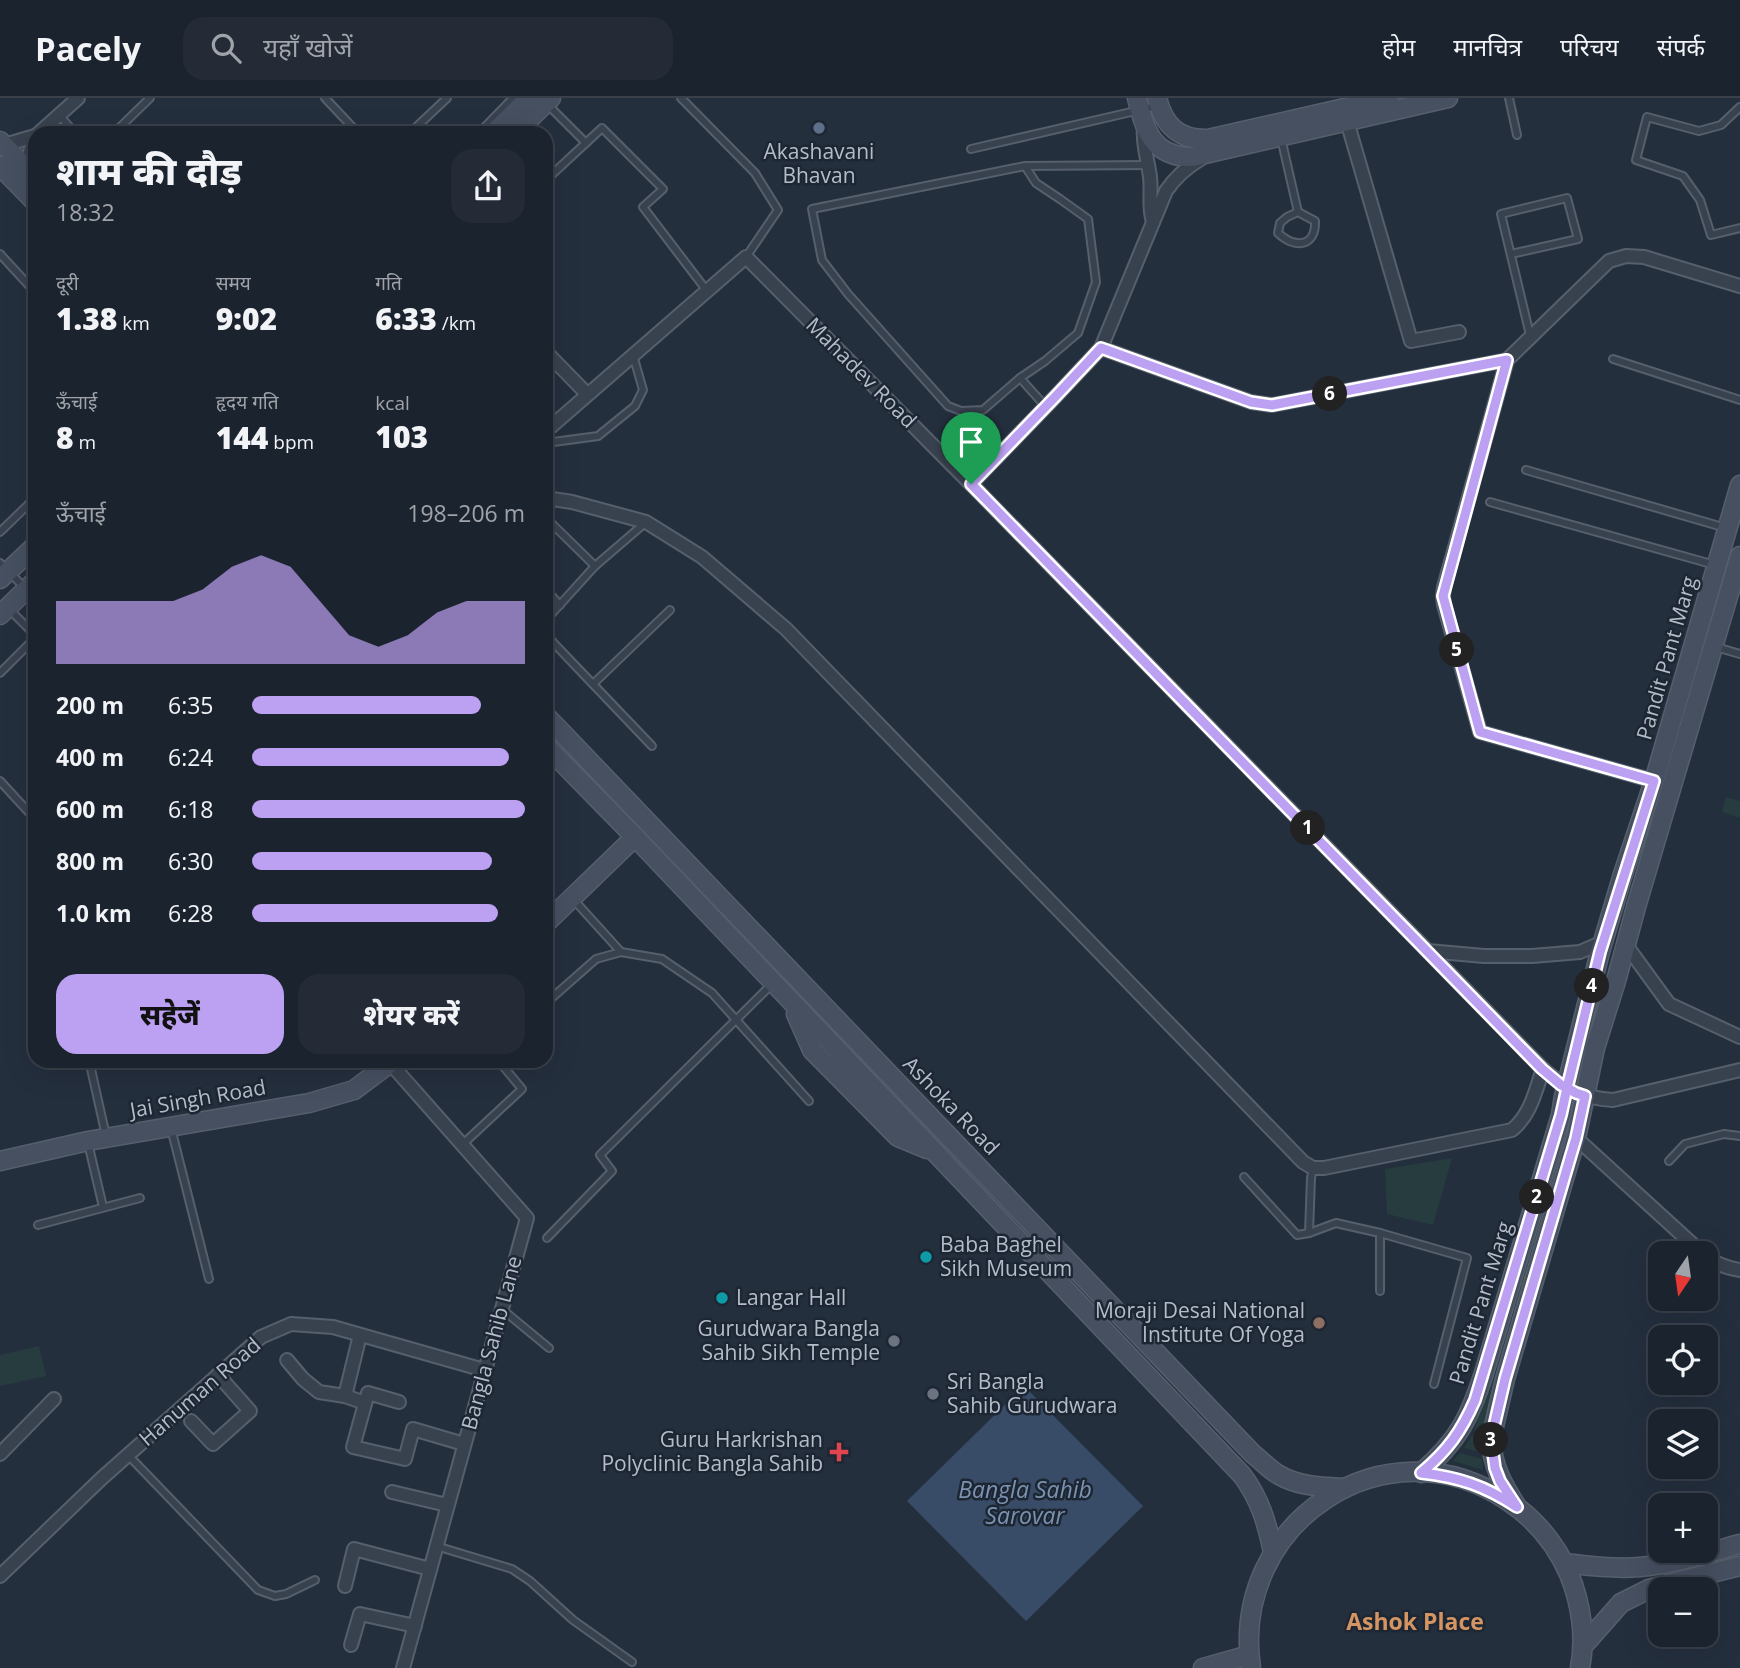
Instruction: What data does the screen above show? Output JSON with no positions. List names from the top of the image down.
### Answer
{
  "streets": {
    "main road": ["Pandit Pant Marg", "Jai Singh Road", "Ashoka Road"],
    "street": ["Mahadev Road", "Bangla Sahib Lane", "Hanuman Road"]
  },
  "crossings": [
    ["Mahadev Road", "Pandit Pant Marg"],
    ["Bangla Sahib Lane", "Hanuman Road"]
  ],
  "districts": ["Ashok Place"],
  "water": ["Bangla Sahib Sarovar"],
  "places": {
    "other": [
      "Akashavani Bhavan",
      "Baba Baghel Sikh Museum",
      "Langar Hall",
      "Moraji Desai National Institute Of Yoga",
      "Gurudwara Bangla Sahib Sikh Temple",
      "Sri Bangla Sahib Gurudwara"
    ],
    "health": ["Guru Harkrishan Polyclinic Bangla Sahib"]
  },
  "north": "bottom",
  "page": {
    "header": "Pacely",
    "search": "यहाँ खोजें",
    "nav": [
      "होम",
      "मानचित्र",
      "परिचय",
      "संपर्क"
    ],
    "heading": ["शाम की दौड़", "18:32"],
    "stats": [
      ["दूरी", "1.38 km"],
      ["समय", "9:02"],
      ["गति", "6:33 /km"],
      ["ऊँचाई", "8 m"],
      ["हृदय गति", "144 bpm"],
      ["kcal", "103"]
    ],
    "pins": [
      "6",
      "5",
      "1",
      "4",
      "2",
      "3"
    ],
    "chart": ["ऊँचाई", "198–206 m"],
    "list": [
      {
        "name": "200 m",
        "note": "6:35"
      },
      {
        "name": "400 m",
        "note": "6:24"
      },
      {
        "name": "600 m",
        "note": "6:18"
      },
      {
        "name": "800 m",
        "note": "6:30"
      },
      {
        "name": "1.0 km",
        "note": "6:28"
      }
    ],
    "buttons": ["सहेजें", "शेयर करें"],
    "map_buttons": ["+", "−"]
  }
}
